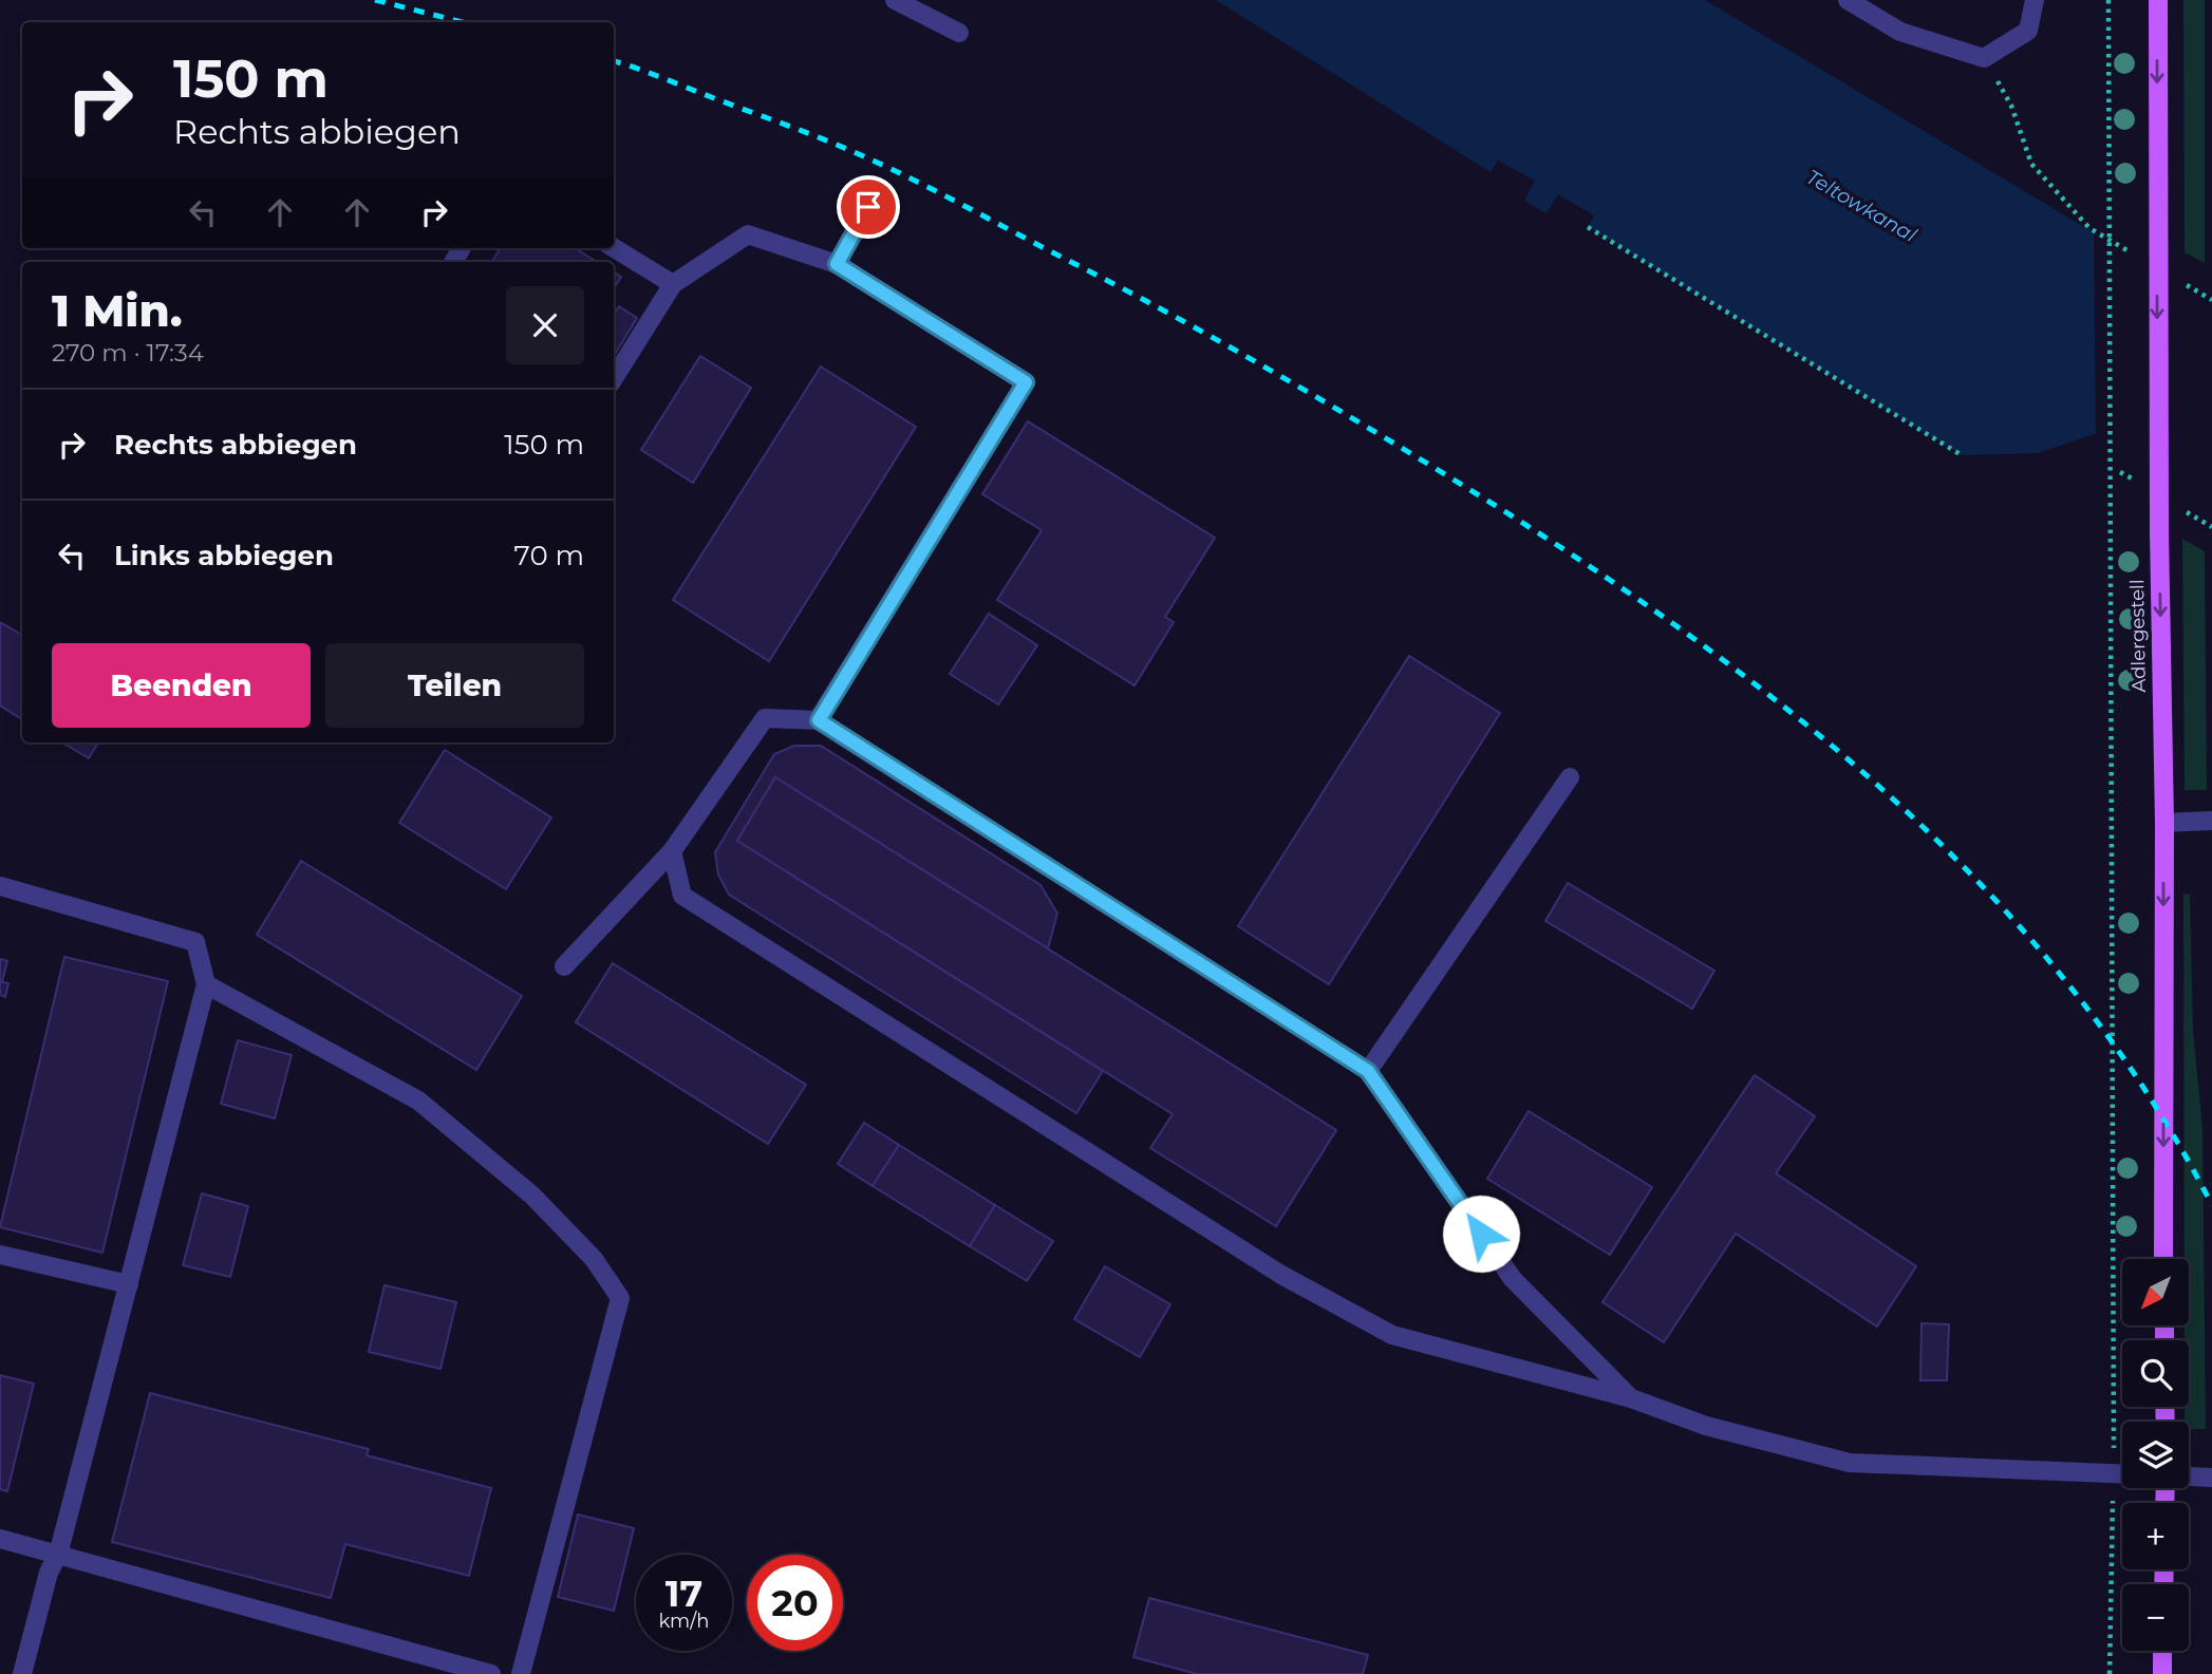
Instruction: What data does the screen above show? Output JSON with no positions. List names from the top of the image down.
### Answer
{
  "streets": {
    "main road": ["Adlergestell"]
  },
  "one_way": ["Adlergestell"],
  "water": ["Teltowkanal"],
  "north": "bottom left",
  "page": {
    "turn": ["150 m", "Rechts abbiegen"],
    "heading": ["1 Min.", "270 m · 17:34"],
    "list": [
      {
        "name": "Rechts abbiegen",
        "value": "150 m"
      },
      {
        "name": "Links abbiegen",
        "value": "70 m"
      }
    ],
    "buttons": ["Beenden", "Teilen"],
    "map_buttons": ["+", "−"],
    "speed": "17 km/h",
    "limit": "20"
  }
}
